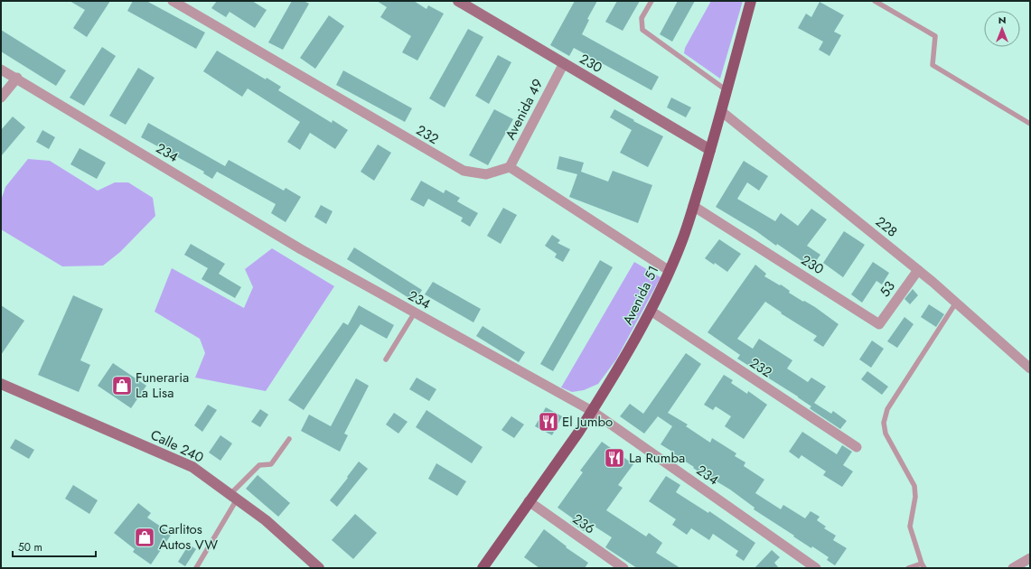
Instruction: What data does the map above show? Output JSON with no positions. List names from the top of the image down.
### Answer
{
  "streets": {
    "main road": ["Avenida 51"],
    "street": [
      "230",
      "Avenida 49",
      "232",
      "234",
      "228",
      "53",
      "Calle 240",
      "236"
    ]
  },
  "crossings": [
    ["230", "Avenida 49"],
    ["230", "53"],
    ["230", "Avenida 51"],
    ["Avenida 49", "232"],
    ["232", "Avenida 51"],
    ["234", "Avenida 51"],
    ["228", "53"],
    ["228", "Avenida 51"],
    ["Avenida 51", "236"]
  ],
  "places": {
    "shop": ["Funeraria La Lisa", "Carlitos Autos VW"],
    "restaurant": ["El Jumbo", "La Rumba"]
  },
  "scale_bar": "50 m",
  "north": "top"
}
